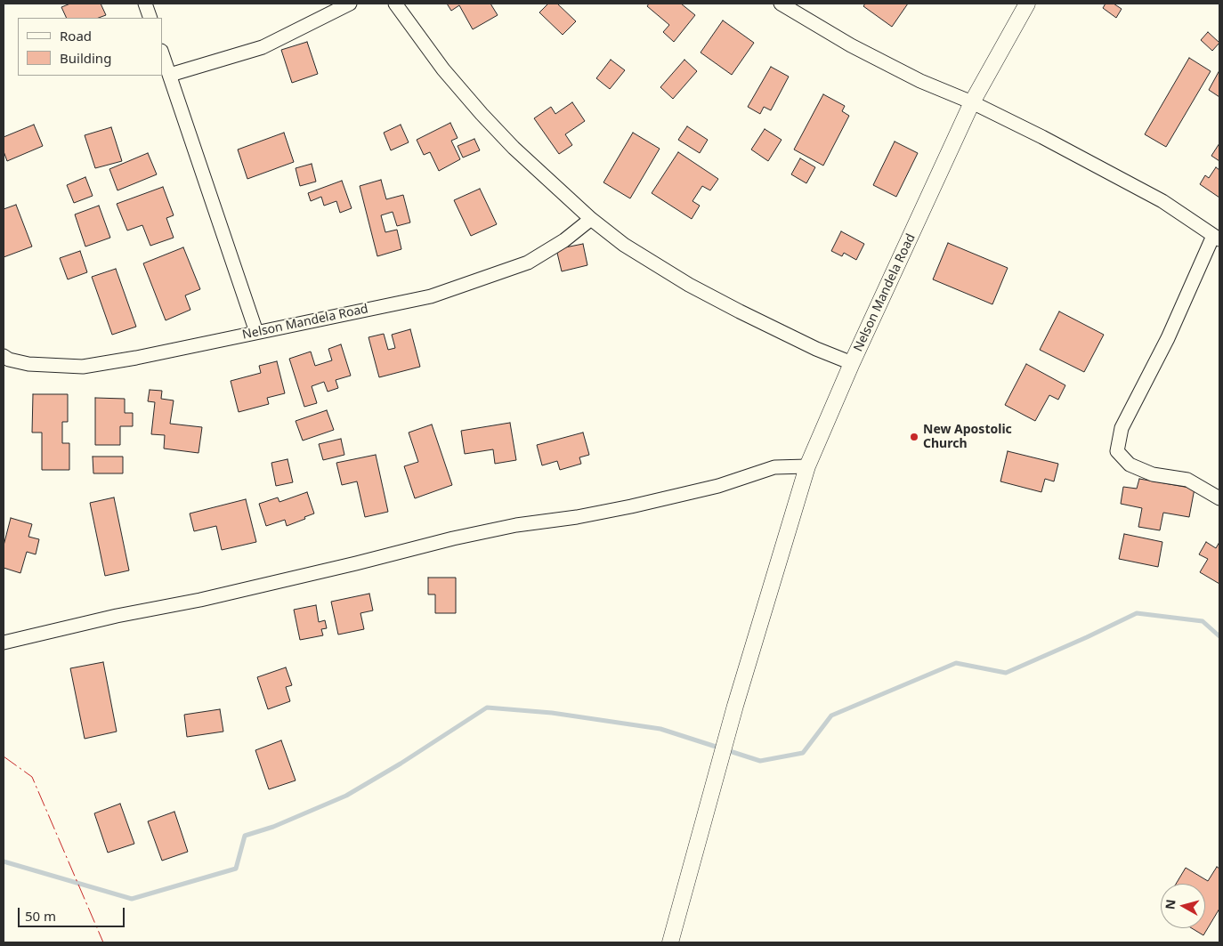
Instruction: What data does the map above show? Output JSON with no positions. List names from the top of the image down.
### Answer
{
  "streets": {
    "street": ["Nelson Mandela Road"]
  },
  "places": ["New Apostolic Church"],
  "legend": ["Road", "Building"],
  "scale_bar": "50 m",
  "north": "left"
}
